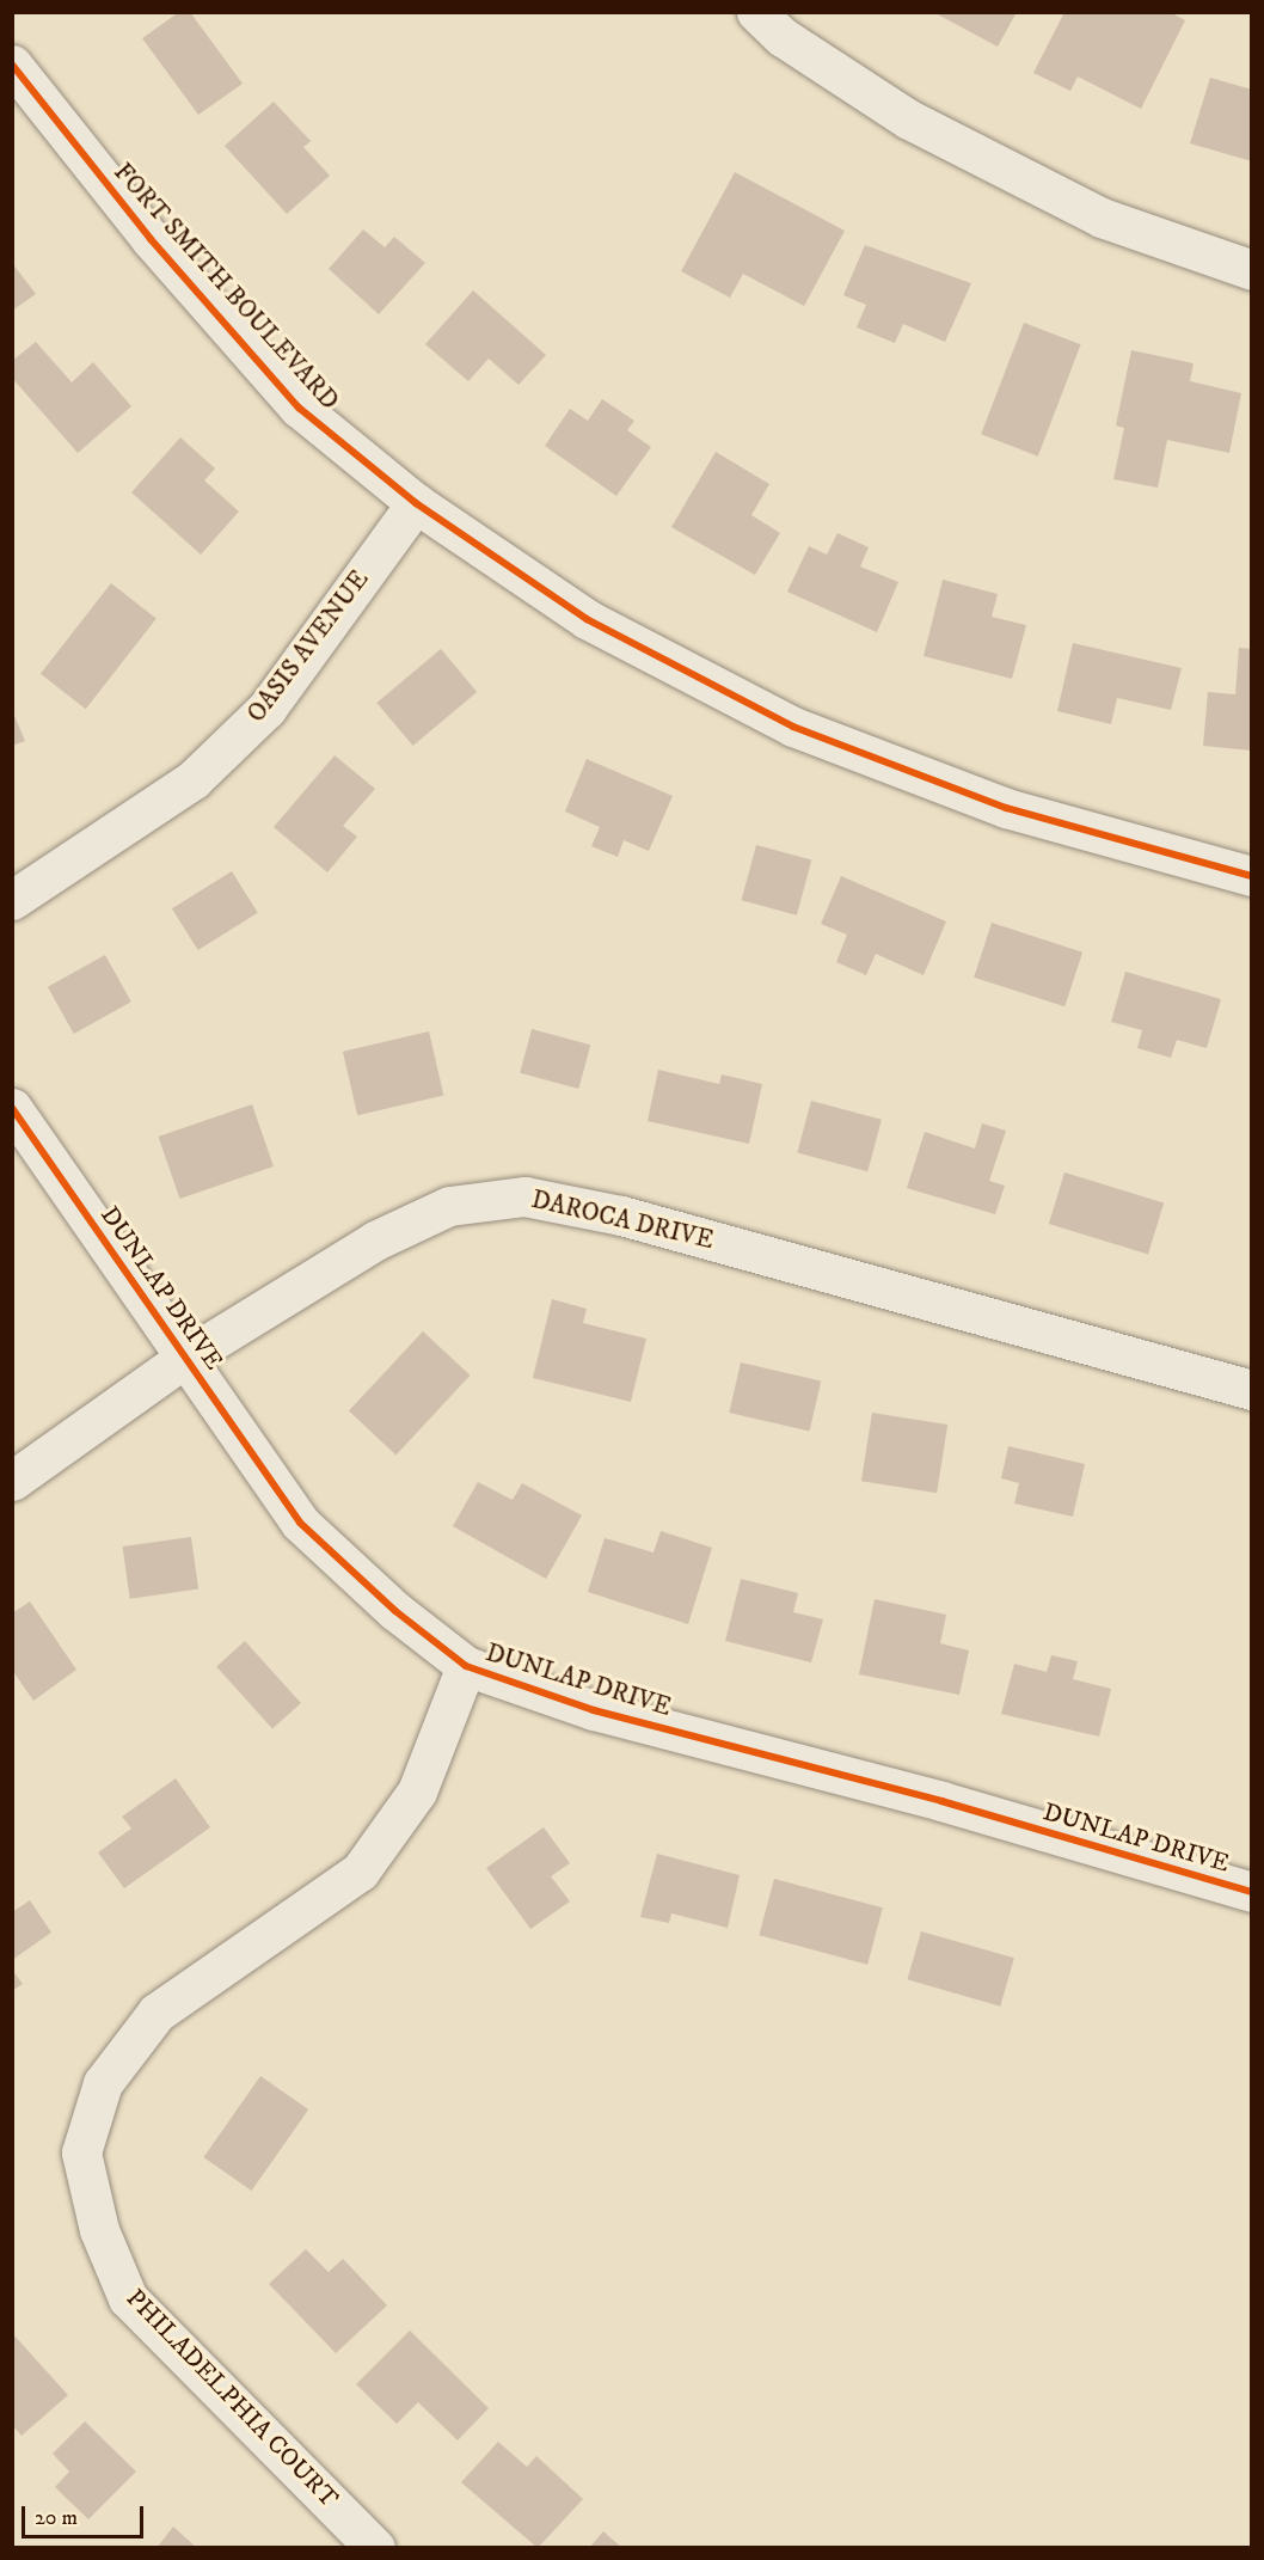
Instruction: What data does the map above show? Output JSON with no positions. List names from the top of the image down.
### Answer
{
  "streets": {
    "street": [
      "FORT SMITH BOULEVARD",
      "OASIS AVENUE",
      "DAROCA DRIVE",
      "DUNLAP DRIVE",
      "PHILADELPHIA COURT"
    ]
  },
  "crossings": [
    ["FORT SMITH BOULEVARD", "OASIS AVENUE"],
    ["DAROCA DRIVE", "DUNLAP DRIVE"],
    ["DUNLAP DRIVE", "PHILADELPHIA COURT"]
  ],
  "scale_bar": "20 m"
}
